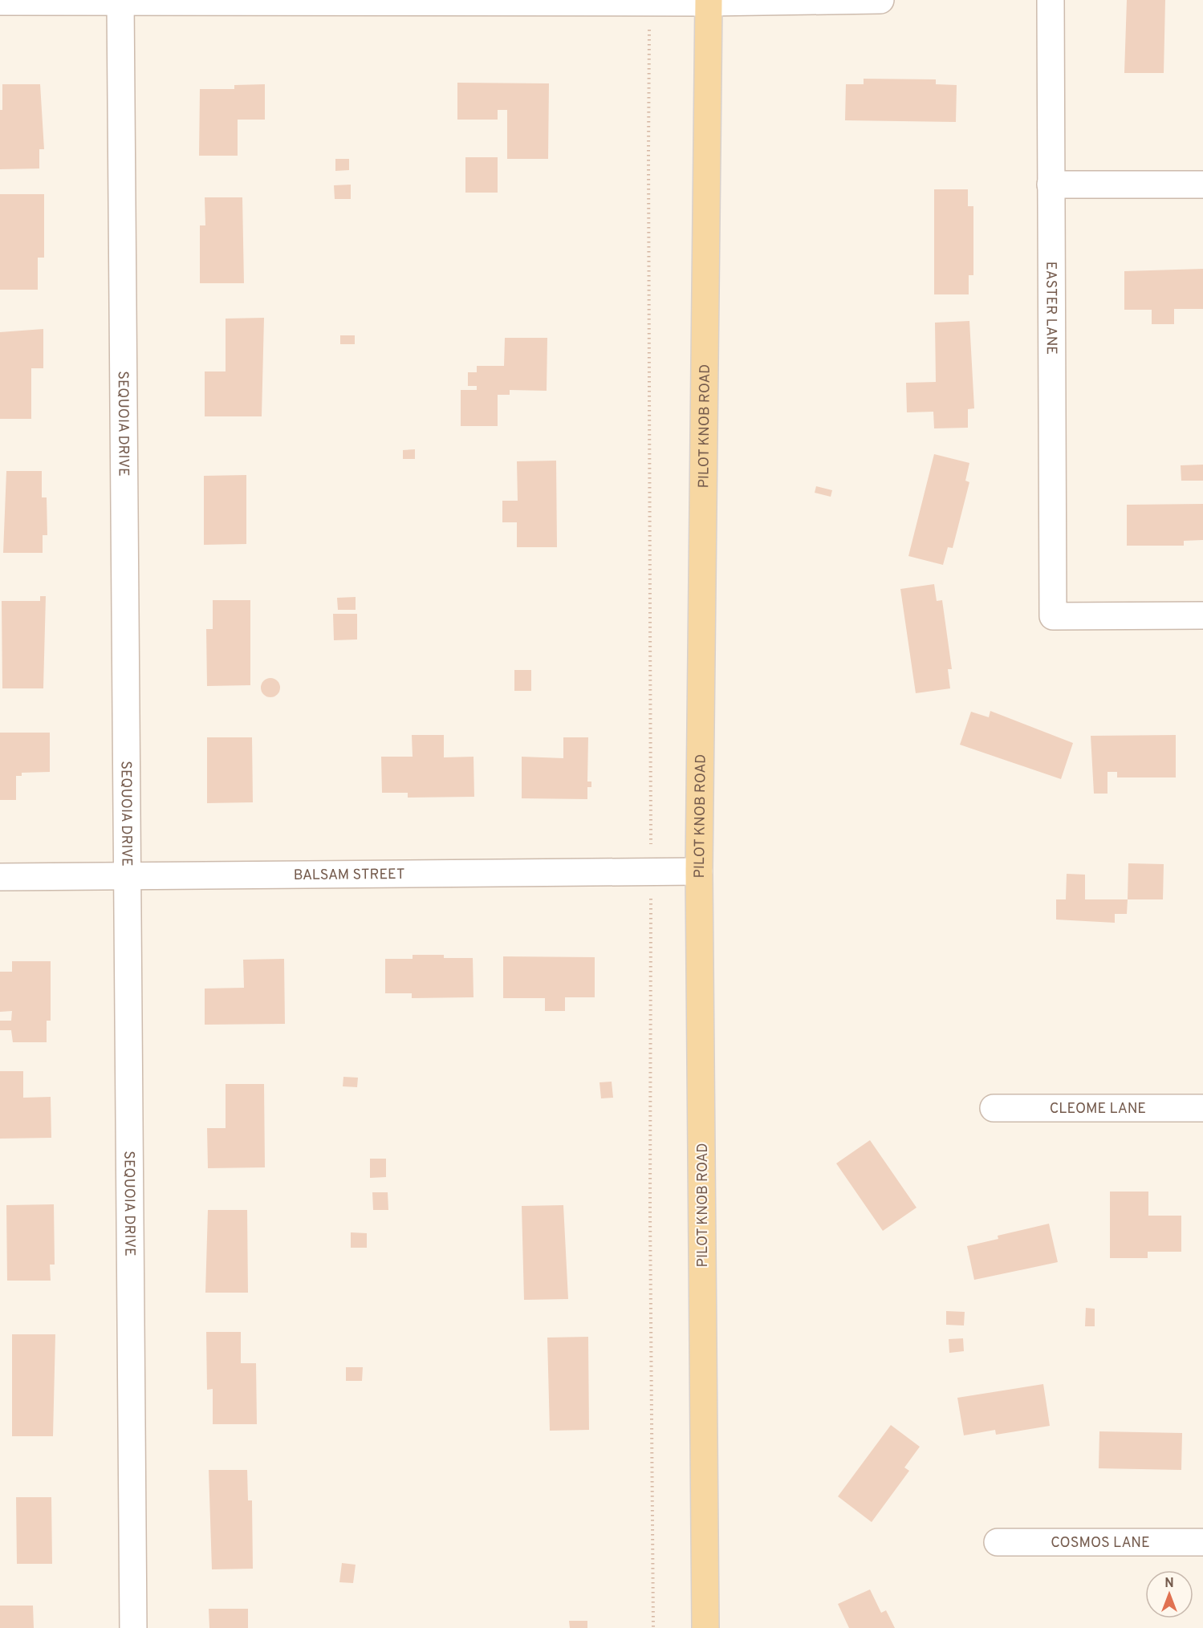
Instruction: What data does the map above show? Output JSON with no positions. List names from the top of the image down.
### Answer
{
  "streets": {
    "main road": ["PILOT KNOB ROAD"],
    "street": [
      "EASTER LANE",
      "SEQUOIA DRIVE",
      "BALSAM STREET",
      "CLEOME LANE",
      "COSMOS LANE"
    ]
  },
  "crossings": [
    ["SEQUOIA DRIVE", "BALSAM STREET"],
    ["PILOT KNOB ROAD", "BALSAM STREET"]
  ],
  "north": "top"
}
